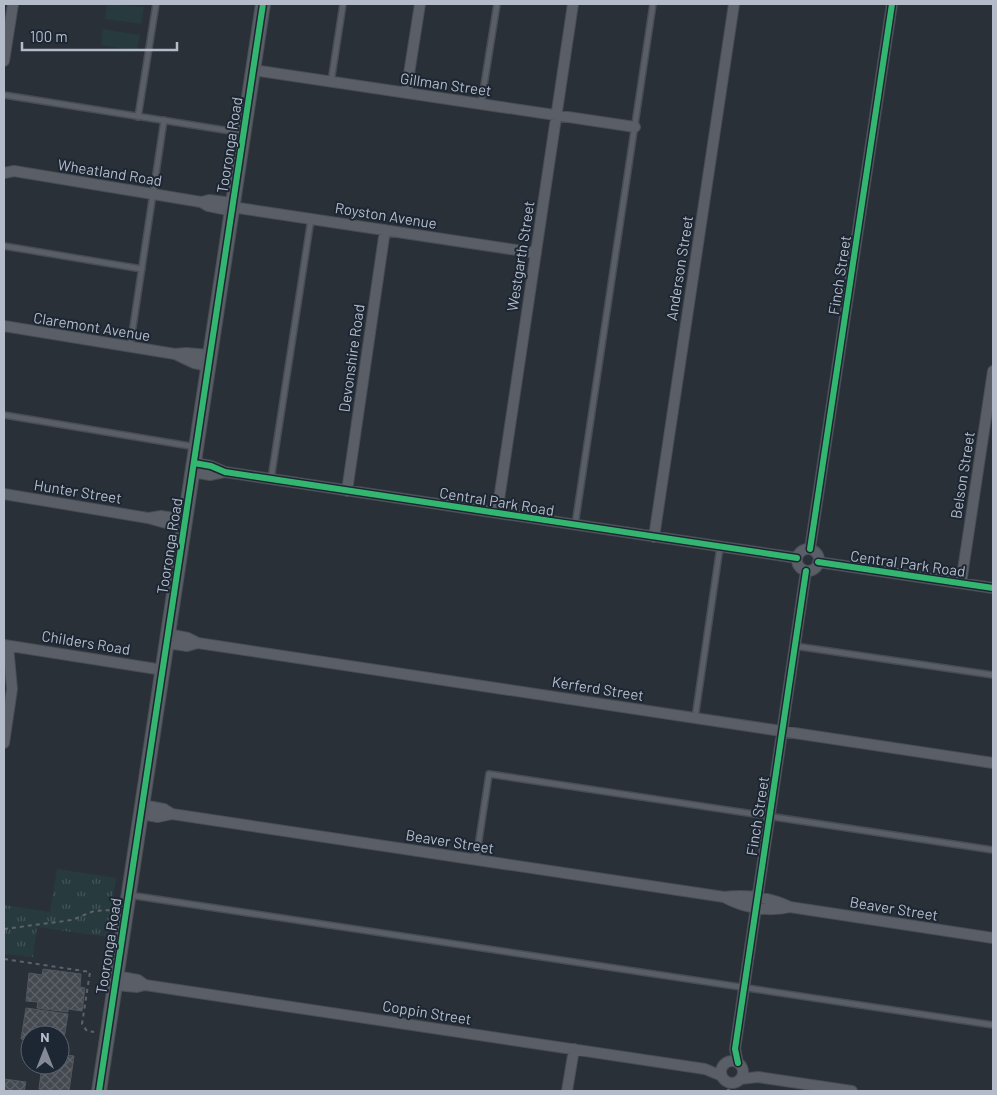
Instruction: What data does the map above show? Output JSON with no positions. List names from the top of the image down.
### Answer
{
  "streets": {
    "main road": ["Tooronga Road"],
    "street": [
      "Gillman Street",
      "Wheatland Road",
      "Royston Avenue",
      "Westgarth Street",
      "Anderson Street",
      "Finch Street",
      "Claremont Avenue",
      "Devonshire Road",
      "Belson Street",
      "Hunter Street",
      "Central Park Road",
      "Childers Road",
      "Kerferd Street",
      "Beaver Street",
      "Coppin Street"
    ]
  },
  "crossings": [
    ["Gillman Street", "Tooronga Road"],
    ["Gillman Street", "Westgarth Street"],
    ["Tooronga Road", "Wheatland Road"],
    ["Tooronga Road", "Royston Avenue"],
    ["Tooronga Road", "Claremont Avenue"],
    ["Tooronga Road", "Hunter Street"],
    ["Tooronga Road", "Central Park Road"],
    ["Tooronga Road", "Childers Road"],
    ["Tooronga Road", "Kerferd Street"],
    ["Tooronga Road", "Beaver Street"],
    ["Tooronga Road", "Coppin Street"],
    ["Wheatland Road", "Royston Avenue"],
    ["Royston Avenue", "Westgarth Street"],
    ["Royston Avenue", "Devonshire Road"],
    ["Westgarth Street", "Central Park Road"],
    ["Anderson Street", "Central Park Road"],
    ["Finch Street", "Central Park Road"],
    ["Finch Street", "Kerferd Street"],
    ["Finch Street", "Beaver Street"],
    ["Finch Street", "Coppin Street"],
    ["Devonshire Road", "Central Park Road"],
    ["Belson Street", "Central Park Road"]
  ],
  "scale_bar": "100 m",
  "north": "top"
}
